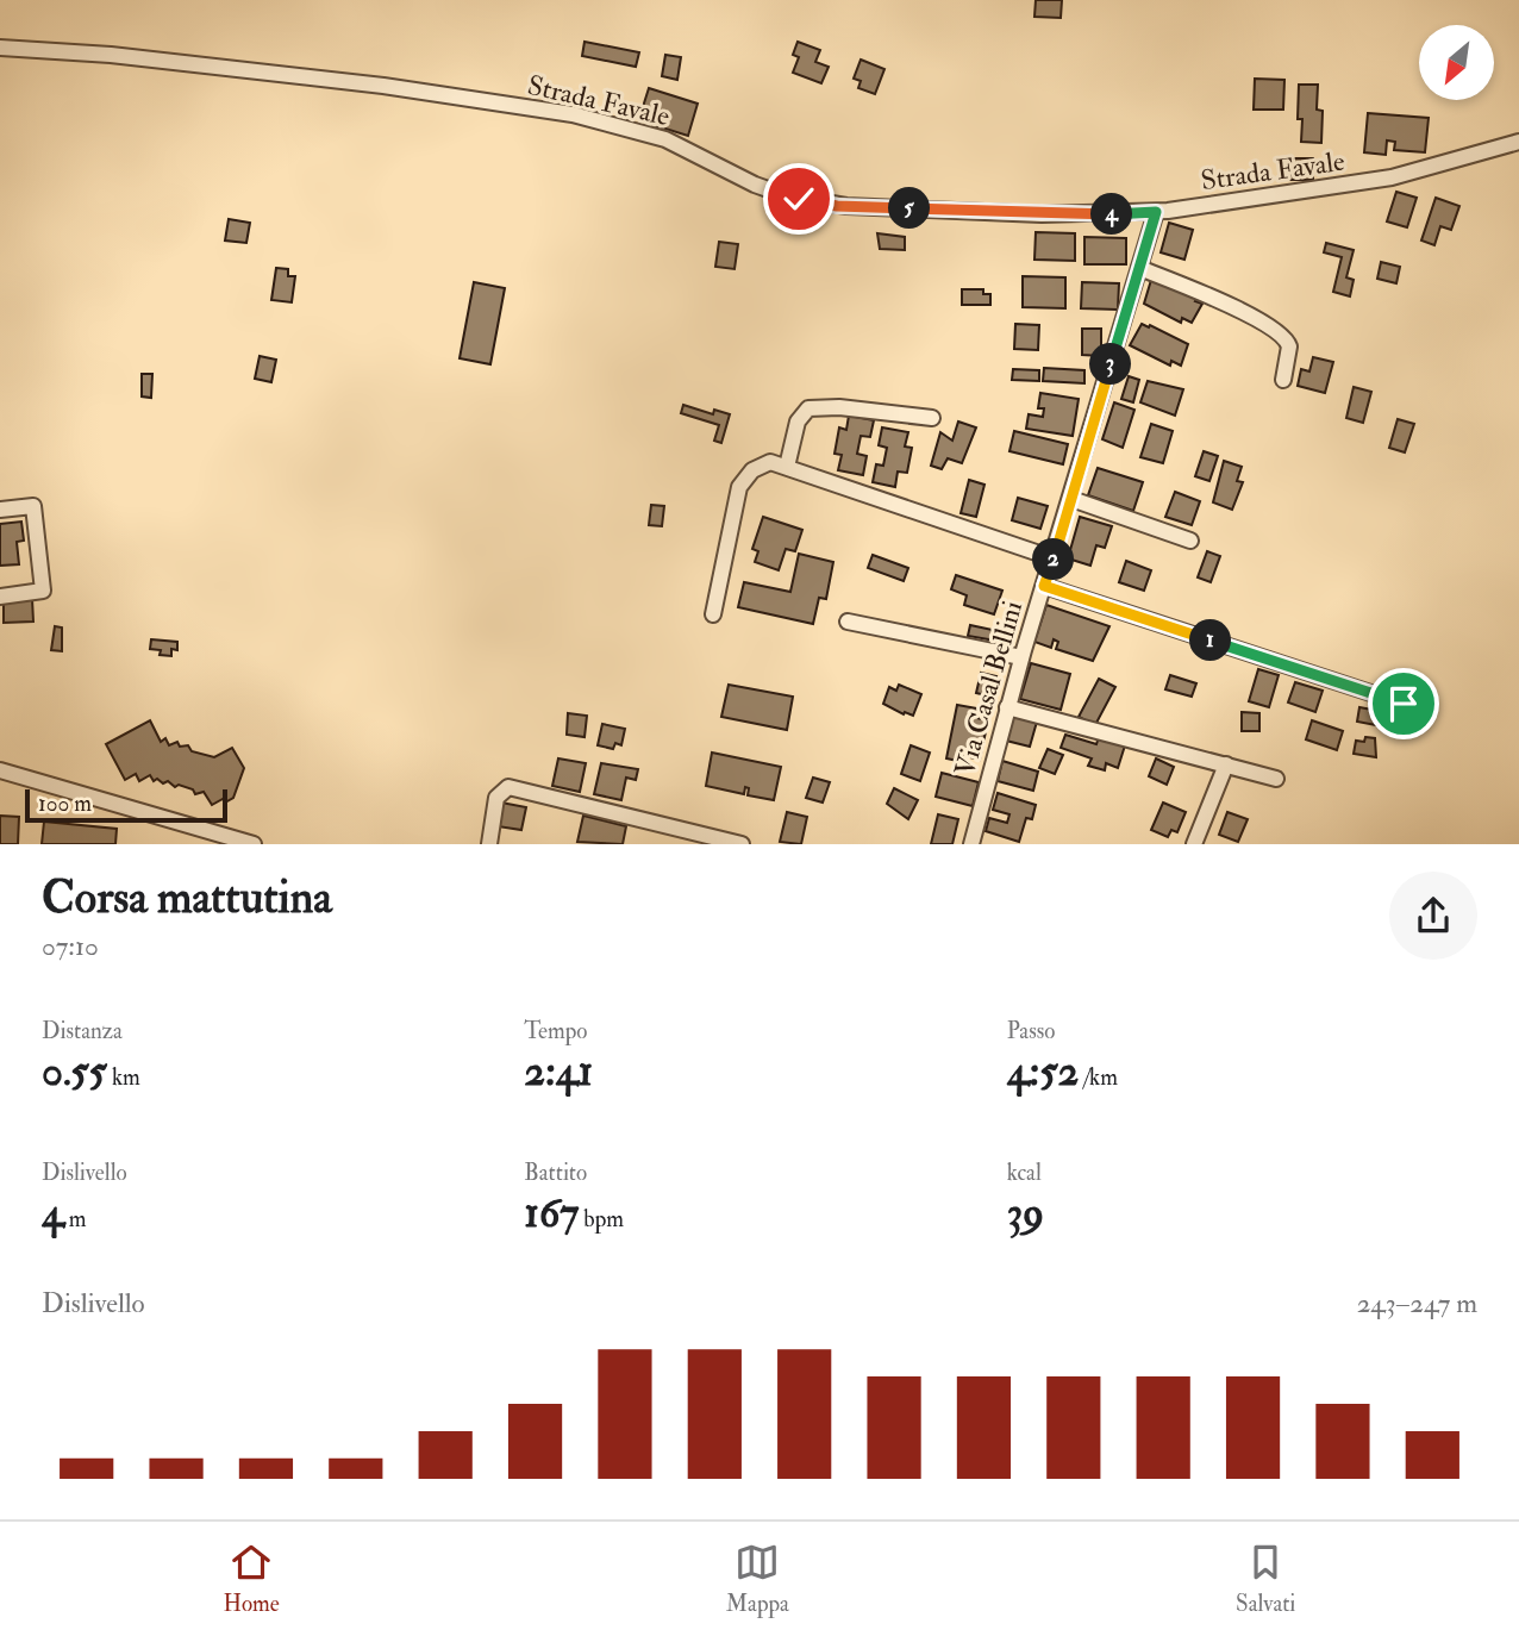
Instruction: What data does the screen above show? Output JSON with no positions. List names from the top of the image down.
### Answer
{
  "streets": {
    "street": ["Strada Favale", "Via Casal Bellini"]
  },
  "crossings": [
    ["Strada Favale", "Via Casal Bellini"]
  ],
  "scale_bar": "100 m",
  "north": "bottom left",
  "page": {
    "pins": [
      "5",
      "4",
      "3",
      "2",
      "1"
    ],
    "scale": "100 m",
    "heading": ["Corsa mattutina", "07:10"],
    "stats": [
      ["Distanza", "0.55 km"],
      ["Tempo", "2:41"],
      ["Passo", "4:52 /km"],
      ["Dislivello", "4 m"],
      ["Battito", "167 bpm"],
      ["kcal", "39"]
    ],
    "chart": ["Dislivello", "243–247 m"],
    "tabs": ["Home", "Mappa", "Salvati"]
  }
}
